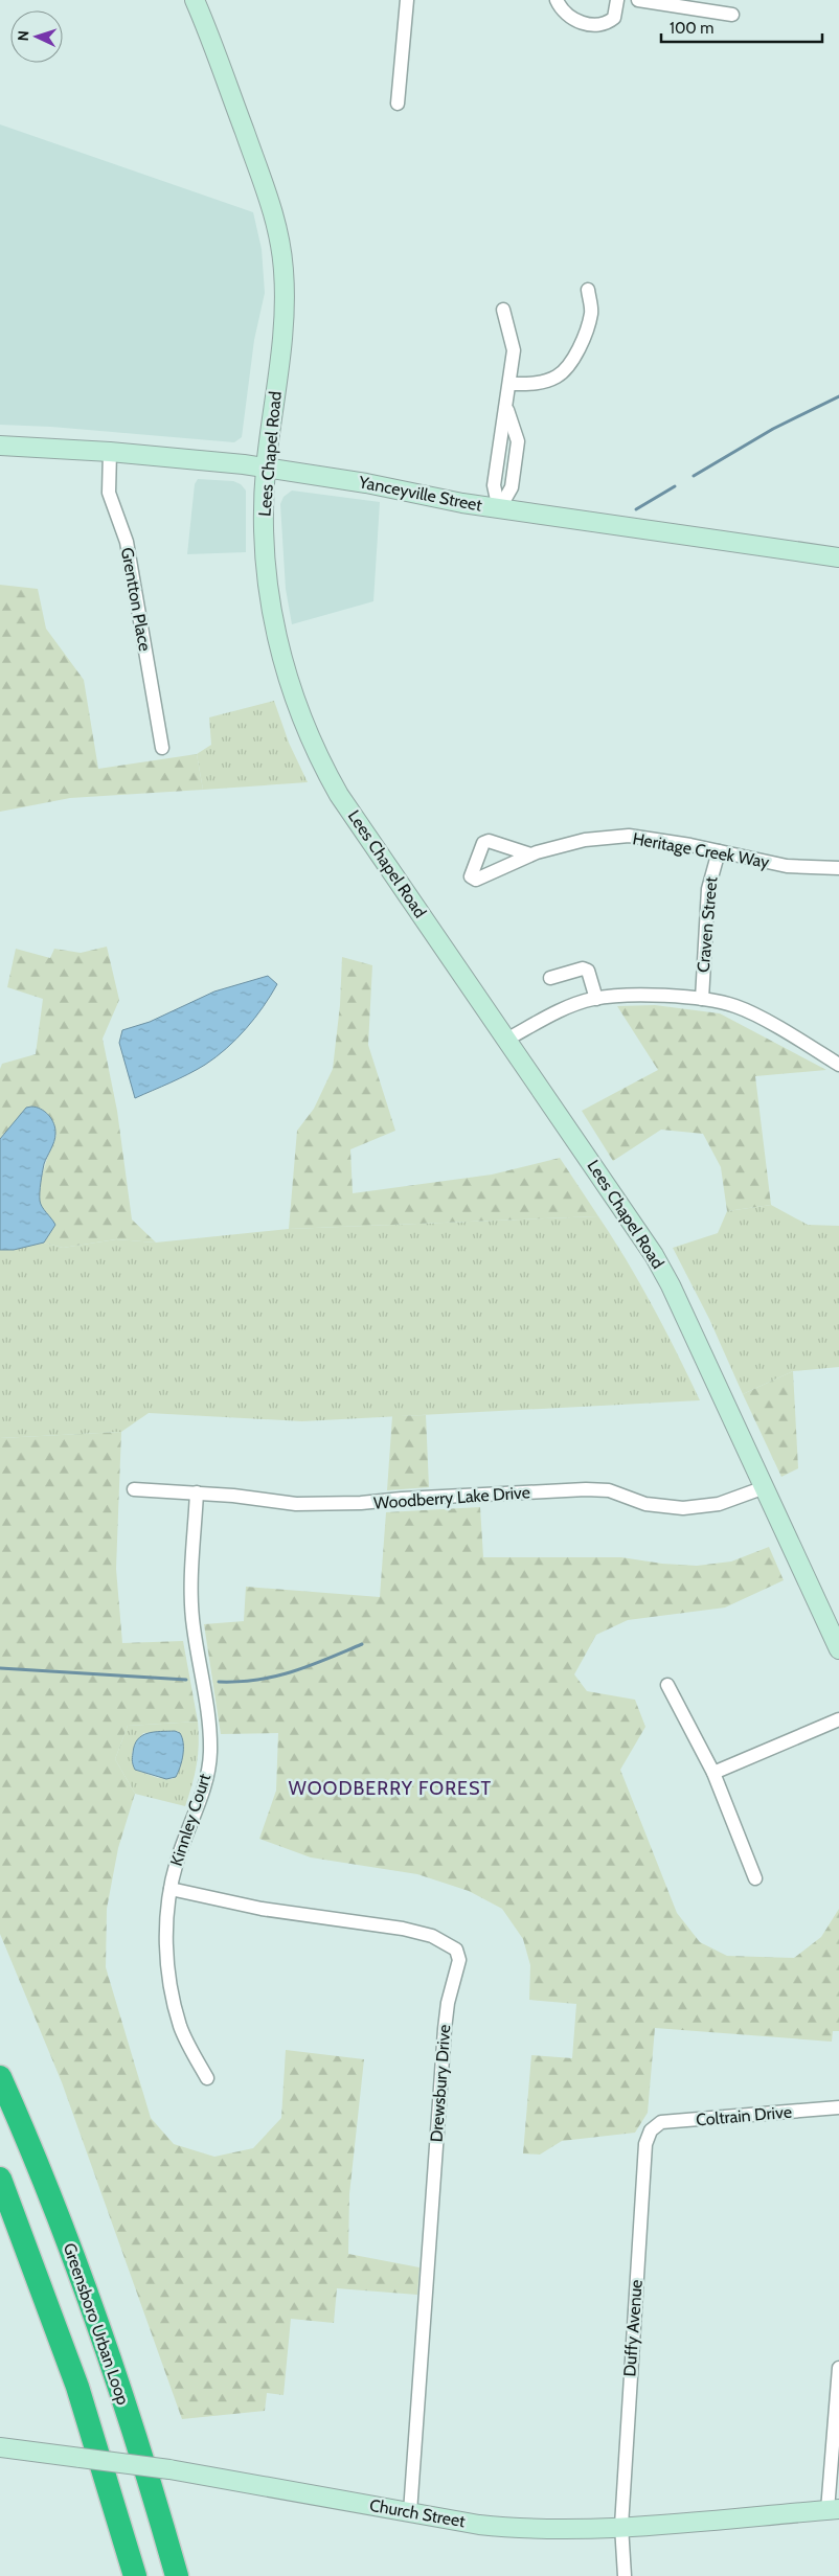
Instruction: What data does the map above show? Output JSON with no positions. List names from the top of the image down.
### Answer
{
  "streets": {
    "highway": ["Greensboro Urban Loop"],
    "main road": ["Lees Chapel Road", "Yanceyville Street", "Church Street"],
    "street": [
      "Grentton Place",
      "Heritage Creek Way",
      "Craven Street",
      "Woodberry Lake Drive",
      "Kinnley Court",
      "Drewsbury Drive",
      "Coltrain Drive",
      "Duffy Avenue"
    ]
  },
  "crossings": [
    ["Lees Chapel Road", "Yanceyville Street"],
    ["Lees Chapel Road", "Woodberry Lake Drive"],
    ["Yanceyville Street", "Grentton Place"],
    ["Heritage Creek Way", "Craven Street"],
    ["Woodberry Lake Drive", "Kinnley Court"],
    ["Kinnley Court", "Drewsbury Drive"],
    ["Drewsbury Drive", "Church Street"],
    ["Coltrain Drive", "Duffy Avenue"],
    ["Duffy Avenue", "Church Street"]
  ],
  "districts": ["WOODBERRY FOREST"],
  "scale_bar": "100 m",
  "north": "left"
}
